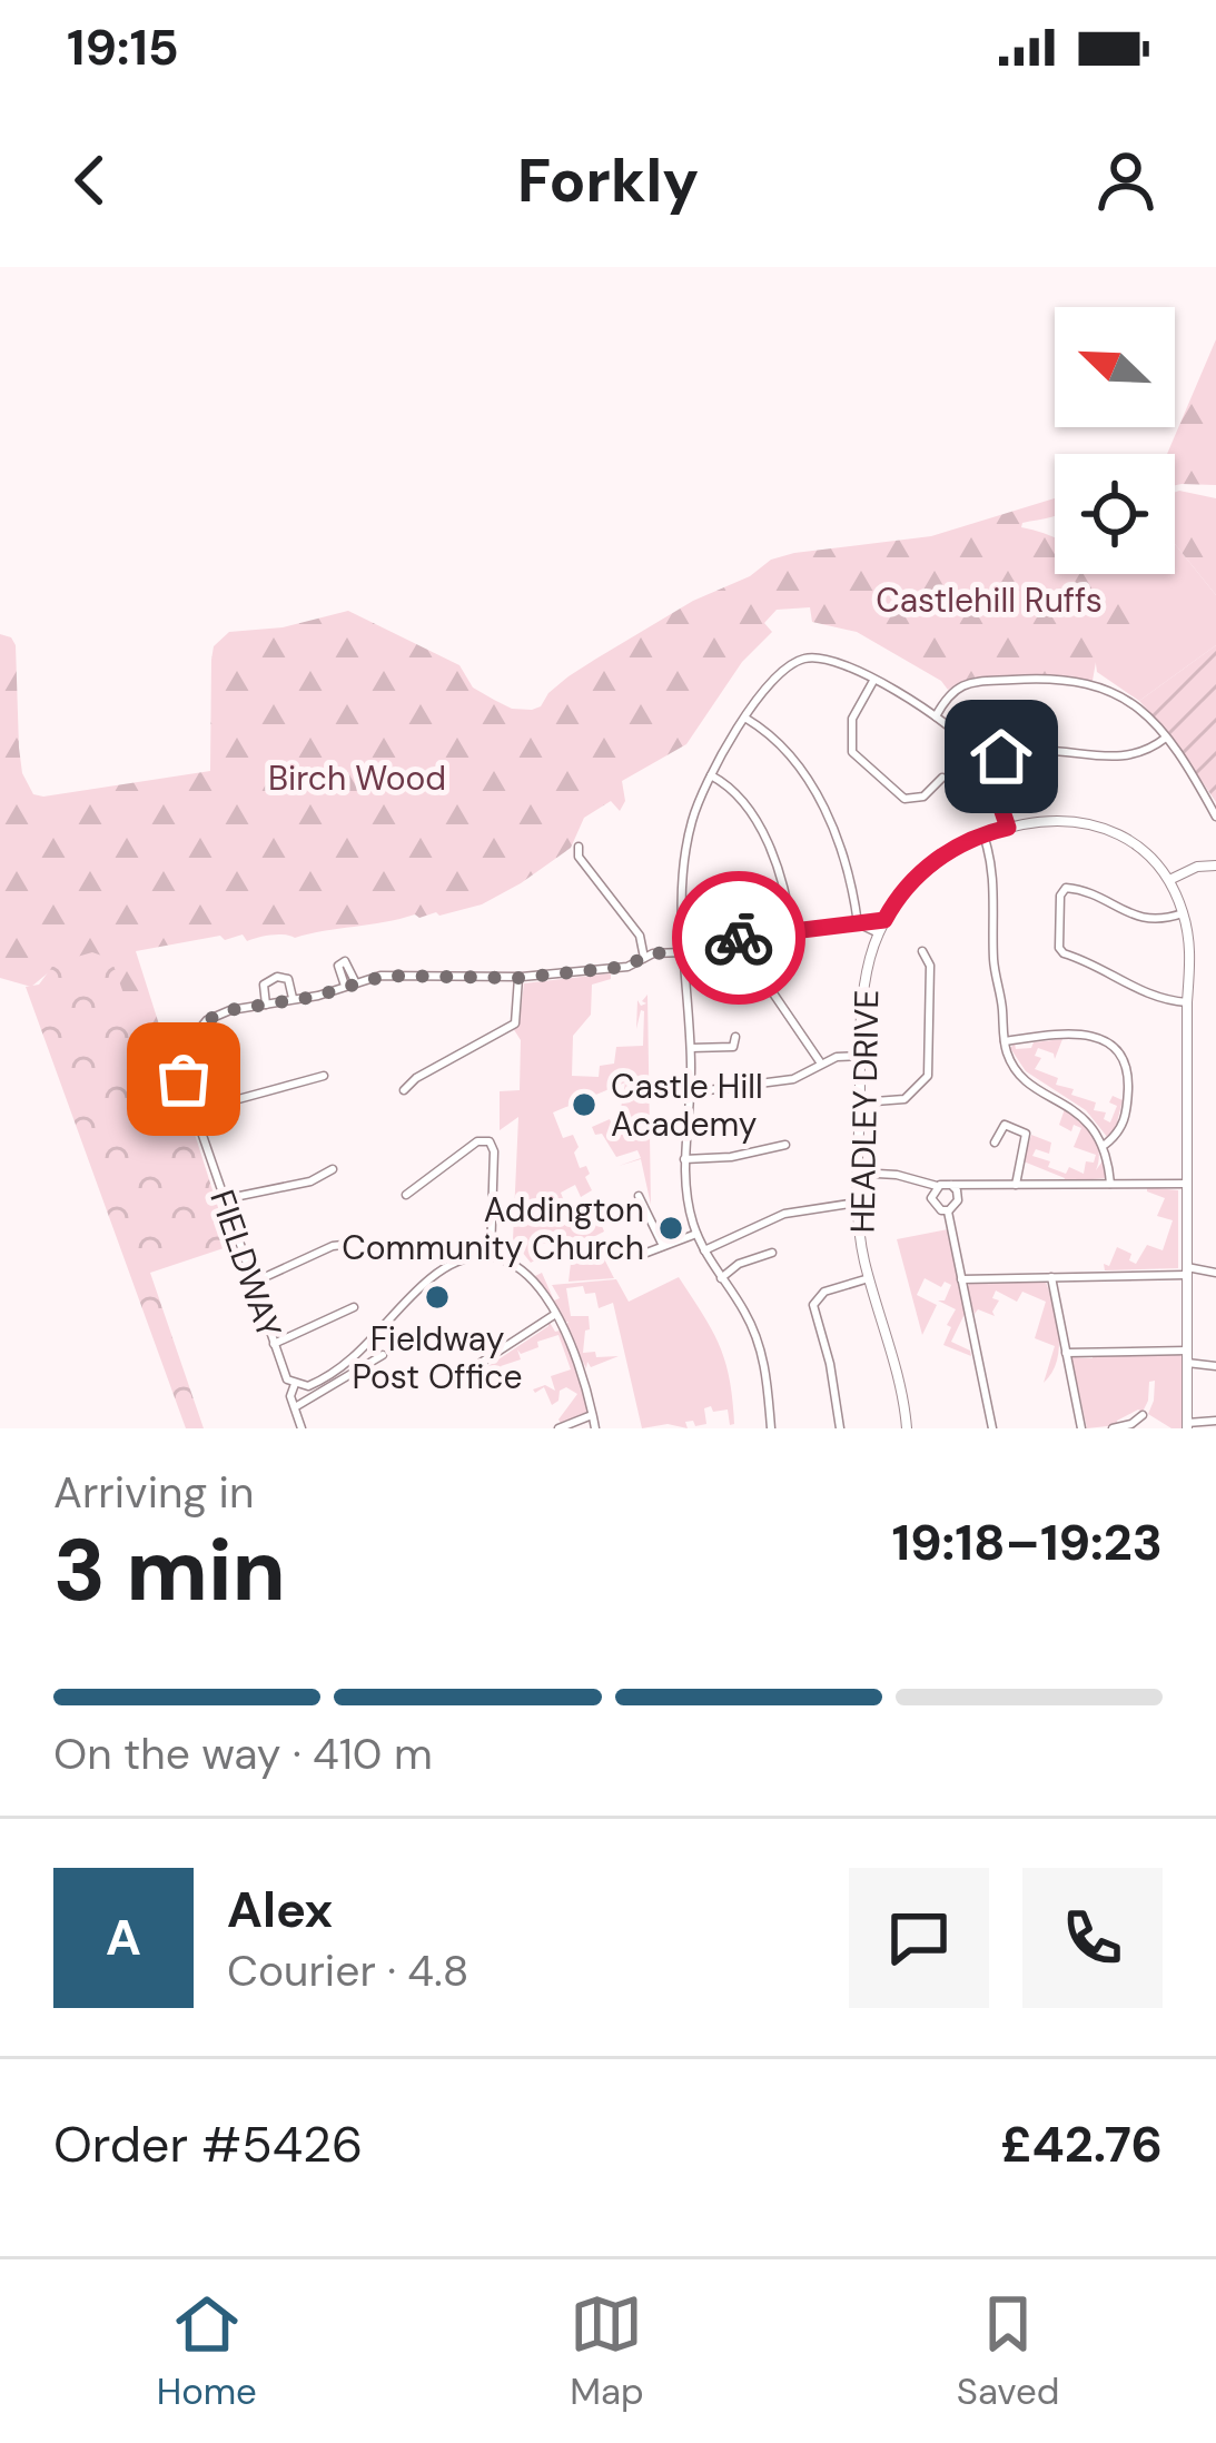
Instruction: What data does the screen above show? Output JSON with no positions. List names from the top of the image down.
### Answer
{
  "streets": {
    "street": ["HEADLEY DRIVE", "FIELDWAY"]
  },
  "crossings": [
    ["HEADLEY DRIVE", "FIELDWAY"]
  ],
  "parks": ["Castlehill Ruffs", "Birch Wood"],
  "places": ["Castle Hill Academy", "Addington Community Church", "Fieldway Post Office"],
  "north": "top left",
  "page": {
    "status": "19:15",
    "header": "Forkly",
    "heading": ["3 min", "Arriving in", "19:18–19:23"],
    "panel": [
      "Alex",
      "Courier · 4.8",
      "Order #5426",
      "£42.76"
    ],
    "bar": "On the way · 410 m",
    "round": "A",
    "tabs": ["Home", "Map", "Saved"]
  }
}
